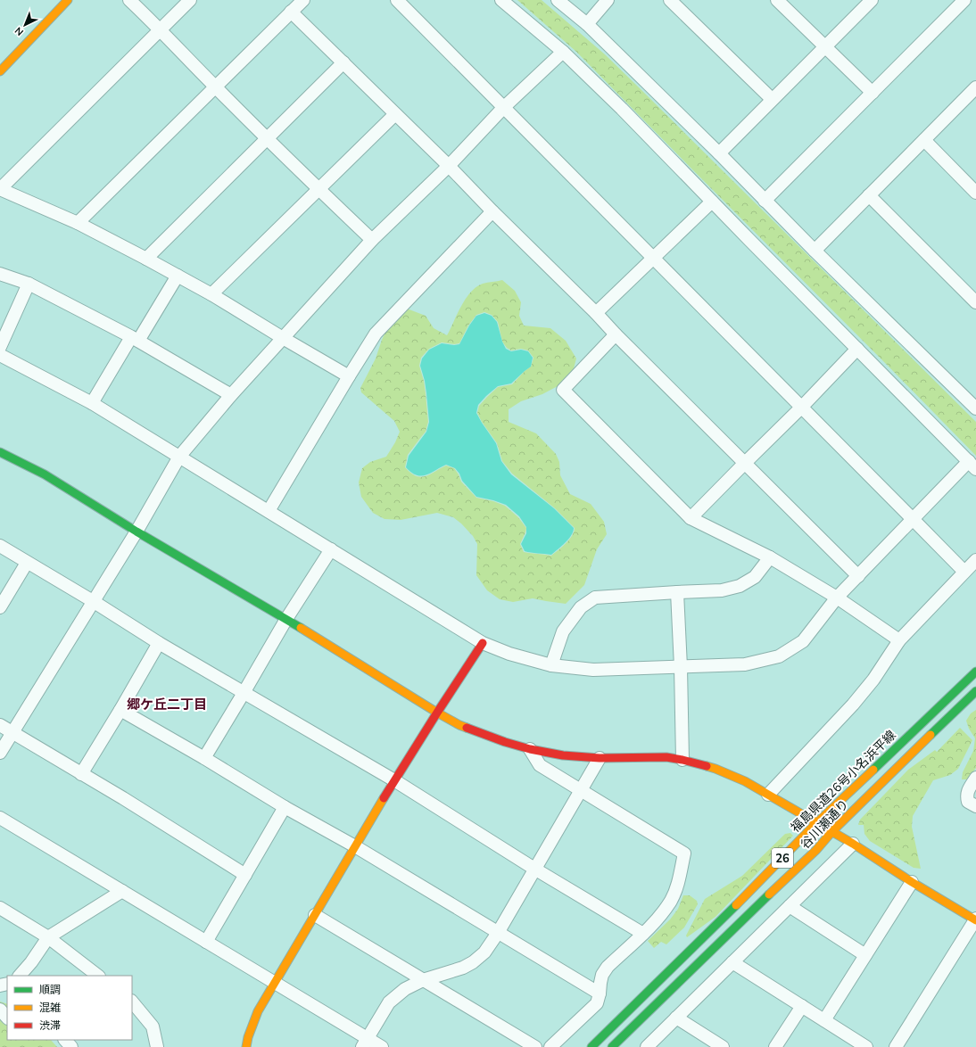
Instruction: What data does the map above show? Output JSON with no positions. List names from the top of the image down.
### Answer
{
  "streets": {
    "street": ["福島県道26号小名浜平線", "谷川瀬通り", "26"]
  },
  "districts": ["郷ケ丘二丁目"],
  "legend": ["順調", "混雑", "渋滞"],
  "north": "bottom left"
}
